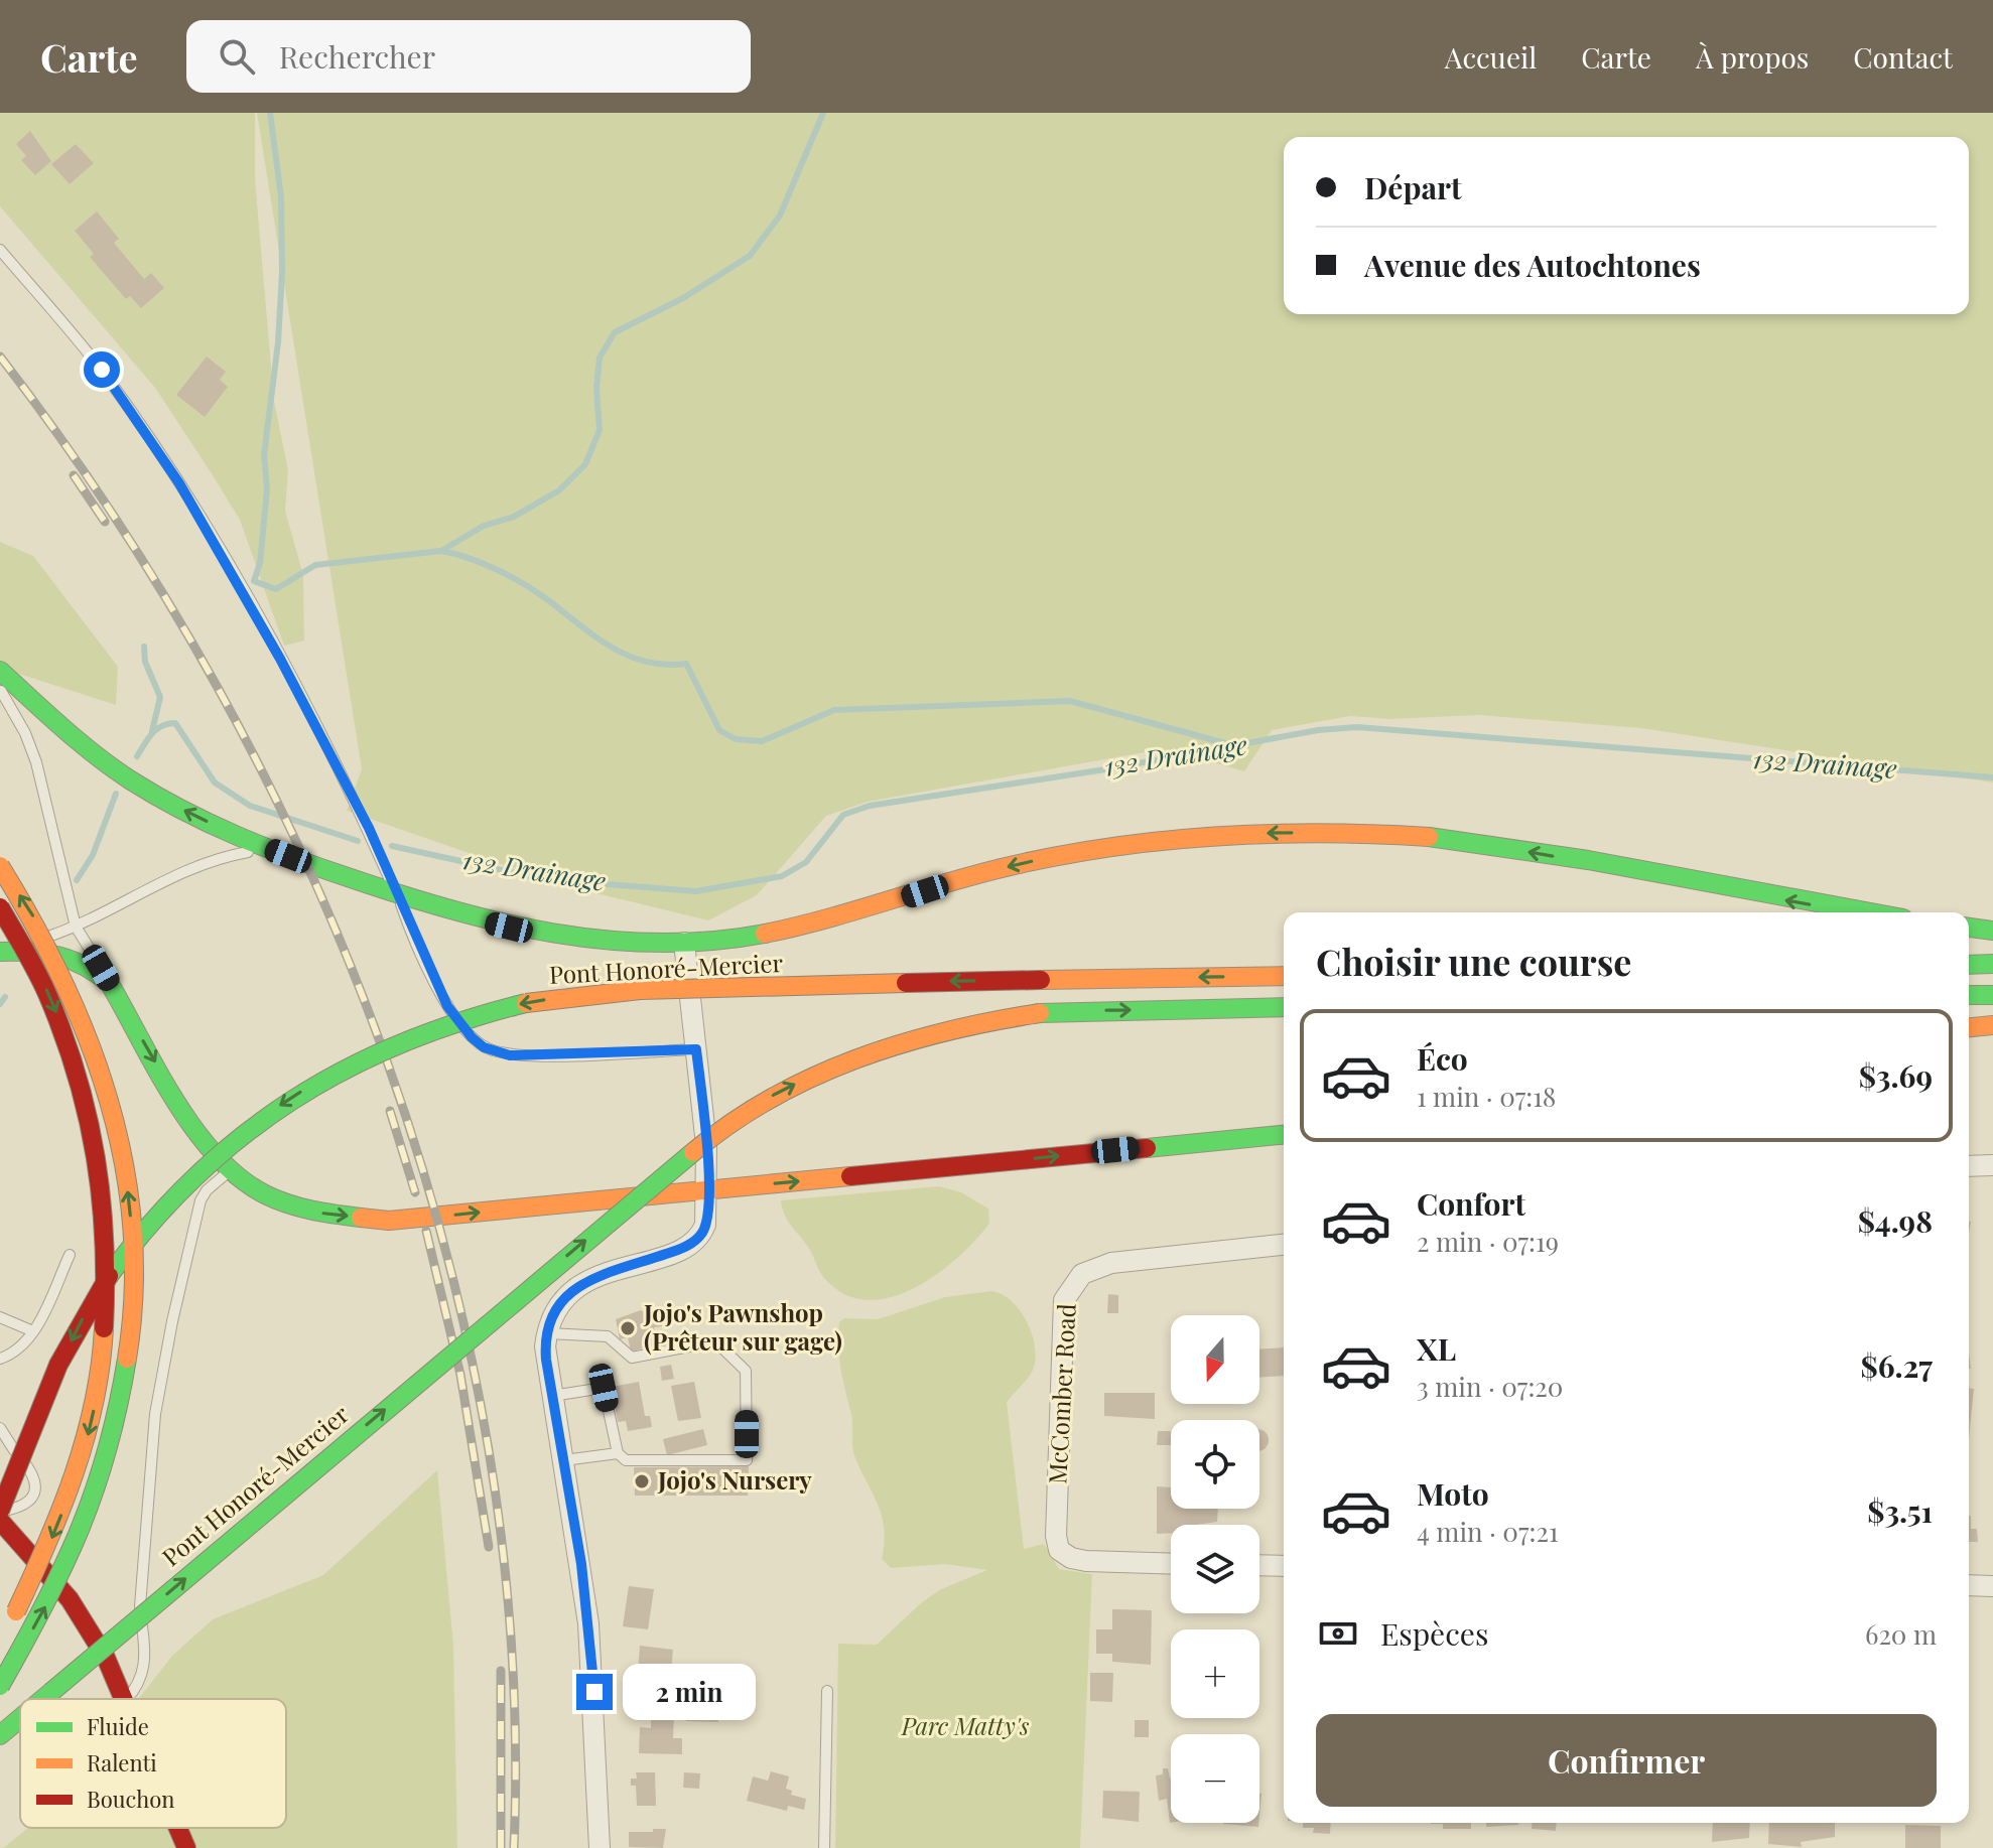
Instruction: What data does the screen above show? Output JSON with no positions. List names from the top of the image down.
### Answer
{
  "streets": {
    "main road": ["Pont Honoré-Mercier"],
    "street": ["McComber Road"]
  },
  "water": ["132 Drainage"],
  "parks": ["Parc Matty's"],
  "places": ["Jojo's Pawnshop (Prêteur sur gage)", "Jojo's Nursery"],
  "legend": ["Fluide", "Ralenti", "Bouchon"],
  "north": "bottom",
  "page": {
    "header": "Carte",
    "search": "Rechercher",
    "nav": [
      "Accueil",
      "Carte",
      "À propos",
      "Contact"
    ],
    "banner": ["Départ", "Avenue des Autochtones"],
    "heading": "Choisir une course",
    "list": [
      {
        "name": "Éco",
        "note": "1 min · 07:18",
        "value": "$3.69"
      },
      {
        "name": "Confort",
        "note": "2 min · 07:19",
        "value": "$4.98"
      },
      {
        "name": "XL",
        "note": "3 min · 07:20",
        "value": "$6.27"
      },
      {
        "name": "Moto",
        "note": "4 min · 07:21",
        "value": "$3.51"
      }
    ],
    "map_buttons": ["+", "−"],
    "pay": ["Espèces", "620 m"],
    "bubble": "2 min",
    "buttons": "Confirmer"
  }
}
